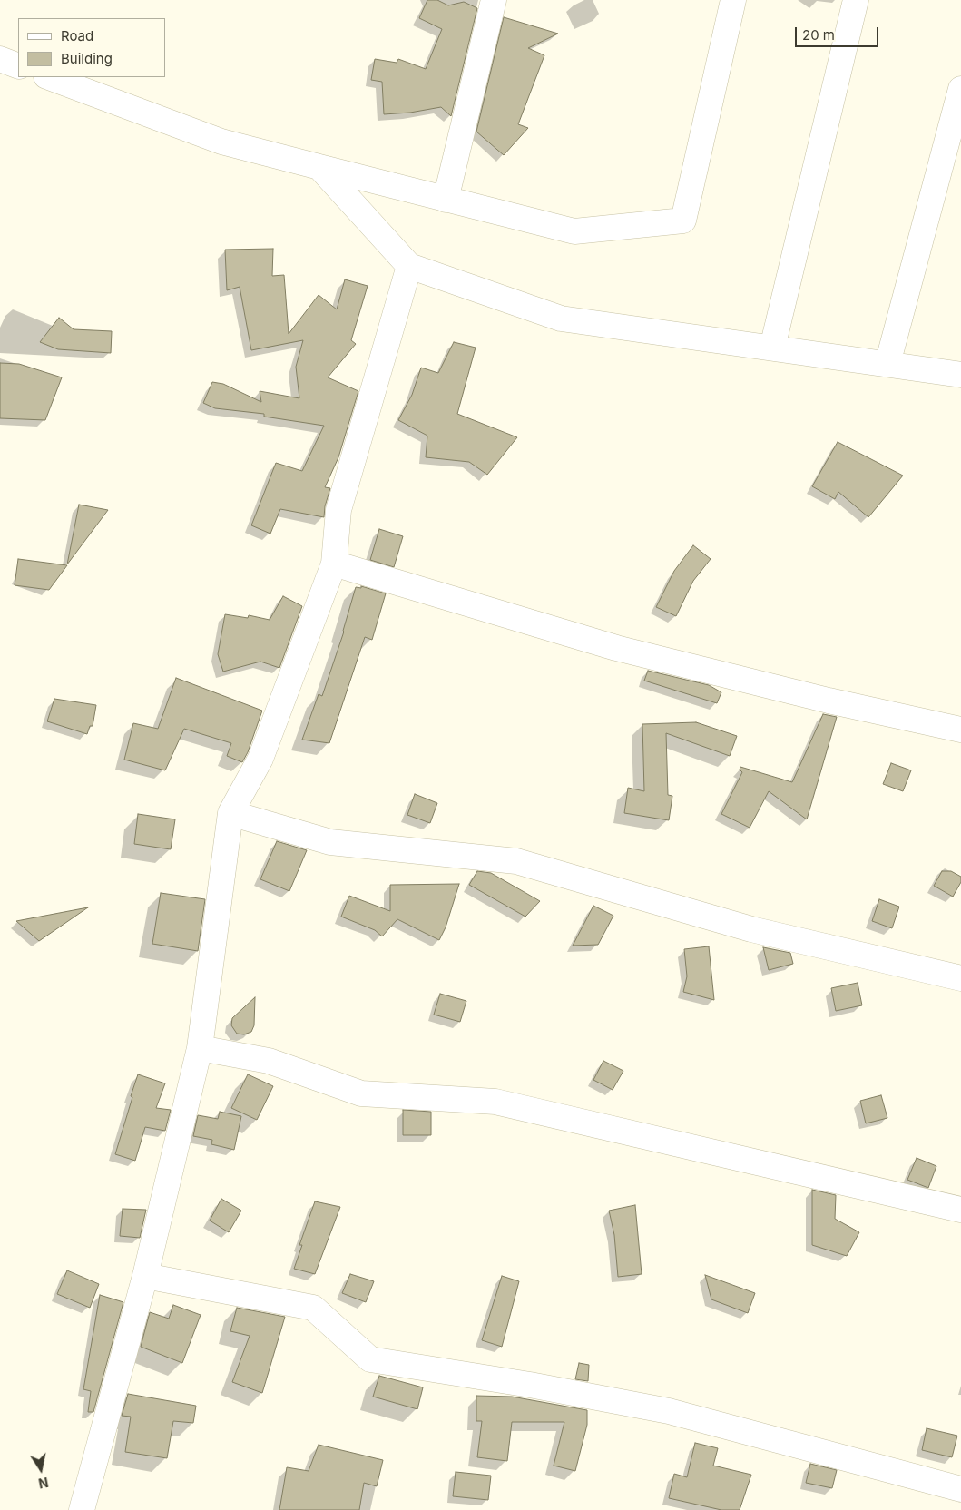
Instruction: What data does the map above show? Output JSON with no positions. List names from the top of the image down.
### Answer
{
  "legend": ["Road", "Building"],
  "scale_bar": "20 m",
  "north": "bottom"
}
